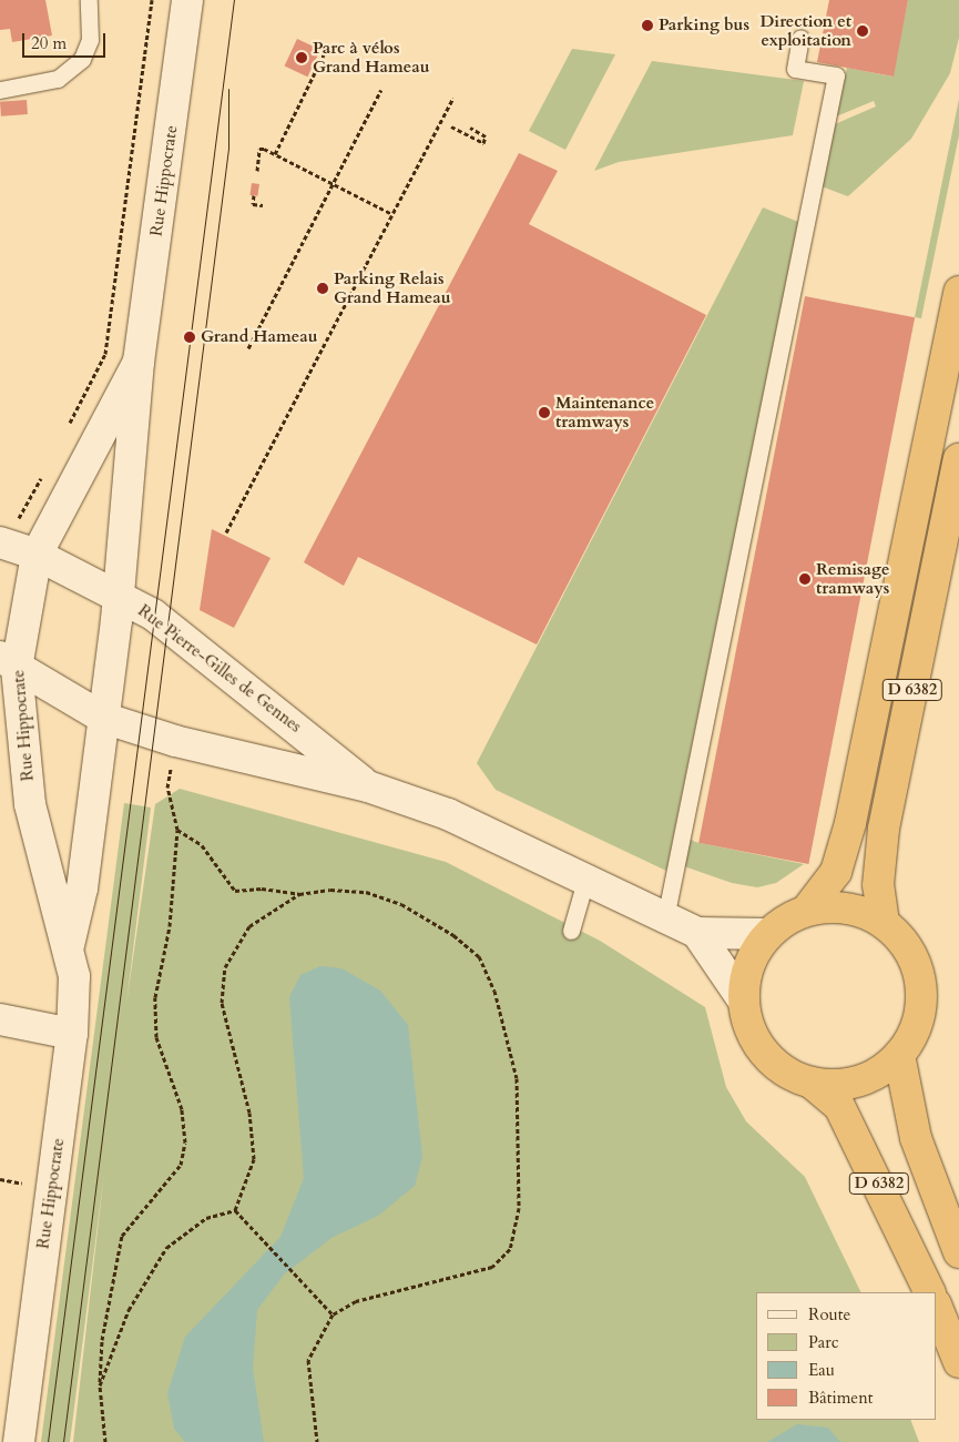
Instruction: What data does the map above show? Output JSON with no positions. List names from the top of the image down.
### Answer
{
  "streets": {
    "highway": ["D 6382"],
    "street": ["Rue Hippocrate", "Rue Pierre-Gilles de Gennes"]
  },
  "crossings": [
    ["Rue Hippocrate", "Rue Pierre-Gilles de Gennes"],
    ["Rue Pierre-Gilles de Gennes", "D 6382"]
  ],
  "places": [
    "Parking bus",
    "Direction et exploitation",
    "Parc à vélos Grand Hameau",
    "Parking Relais Grand Hameau",
    "Grand Hameau",
    "Maintenance tramways",
    "Remisage tramways"
  ],
  "legend": [
    "Route",
    "Parc",
    "Eau",
    "Bâtiment"
  ],
  "scale_bar": "20 m"
}
